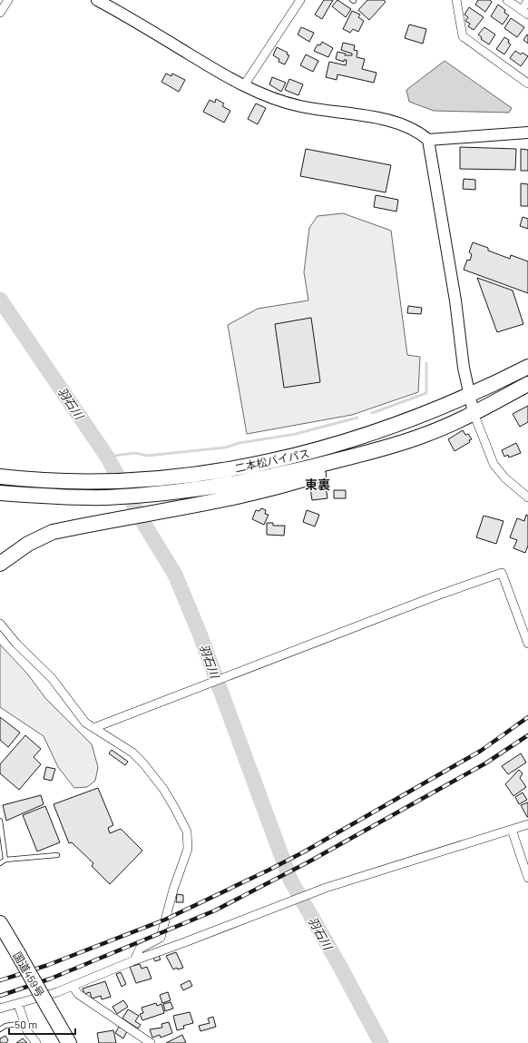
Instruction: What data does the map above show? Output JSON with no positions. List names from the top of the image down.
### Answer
{
  "streets": {
    "highway": ["二本松バイパス", "国道459号"]
  },
  "districts": ["東裏"],
  "water": ["羽石川"],
  "scale_bar": "50 m"
}
